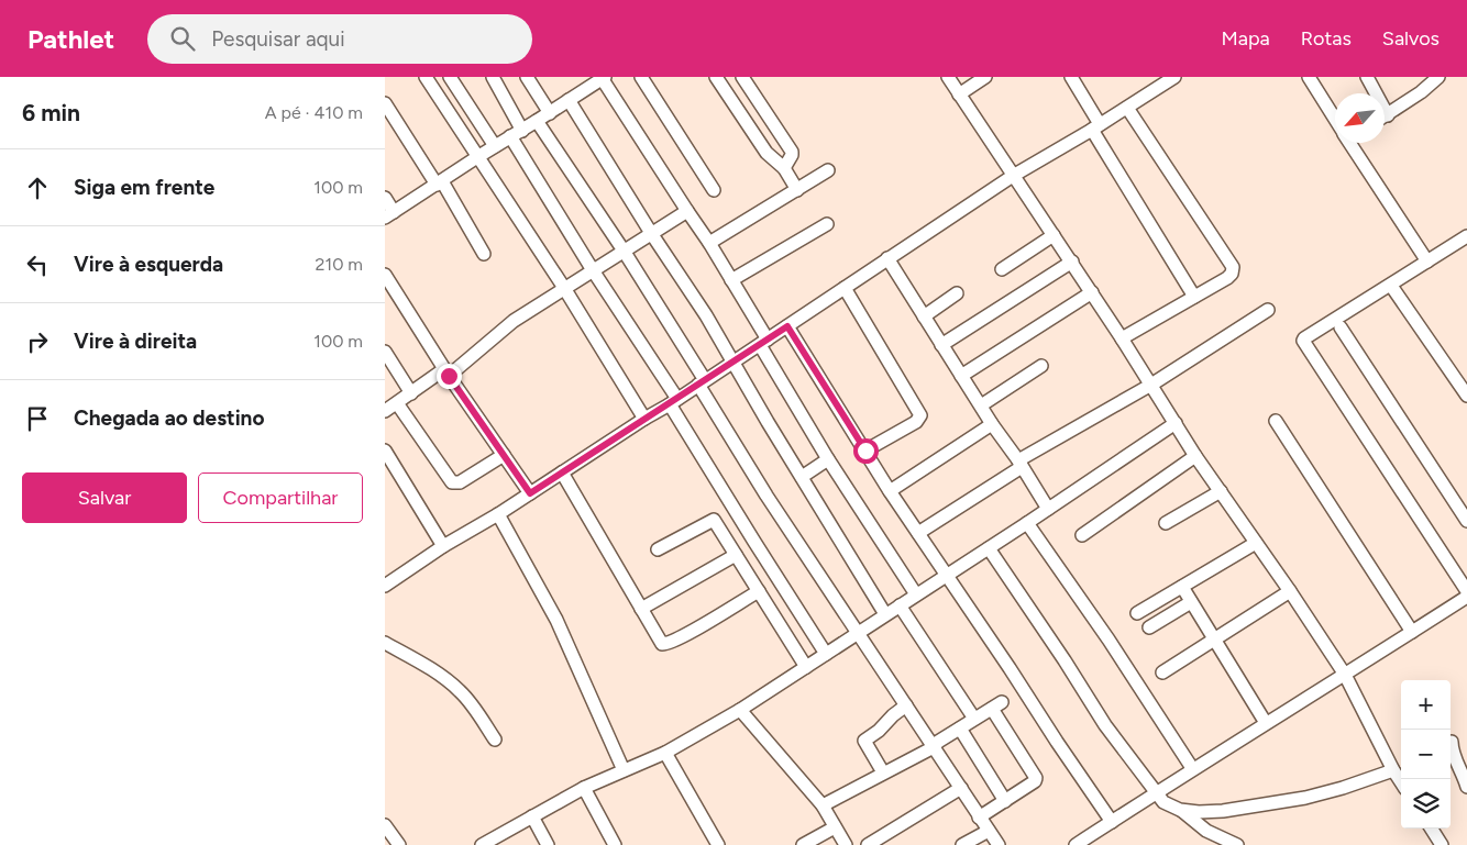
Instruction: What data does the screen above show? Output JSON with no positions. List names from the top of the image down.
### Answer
{
  "north": "bottom left",
  "page": {
    "header": "Pathlet",
    "search": "Pesquisar aqui",
    "nav": ["Mapa", "Rotas", "Salvos"],
    "heading": ["6 min", "A pé · 410 m"],
    "list": [
      ["Siga em frente", "100 m"],
      ["Vire à esquerda", "210 m"],
      ["Vire à direita", "100 m"],
      "Chegada ao destino"
    ],
    "buttons": ["Salvar", "Compartilhar"],
    "map_buttons": ["+", "−"]
  }
}
